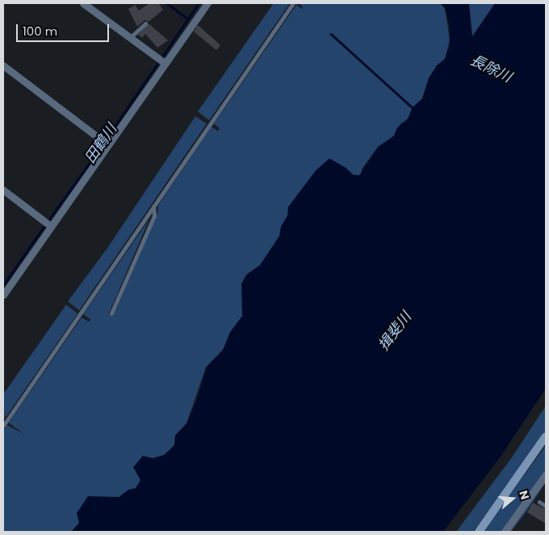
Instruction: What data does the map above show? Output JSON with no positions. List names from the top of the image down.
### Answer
{
  "water": ["長除川", "田鶴川", "揖斐川"],
  "scale_bar": "100 m",
  "north": "right"
}
